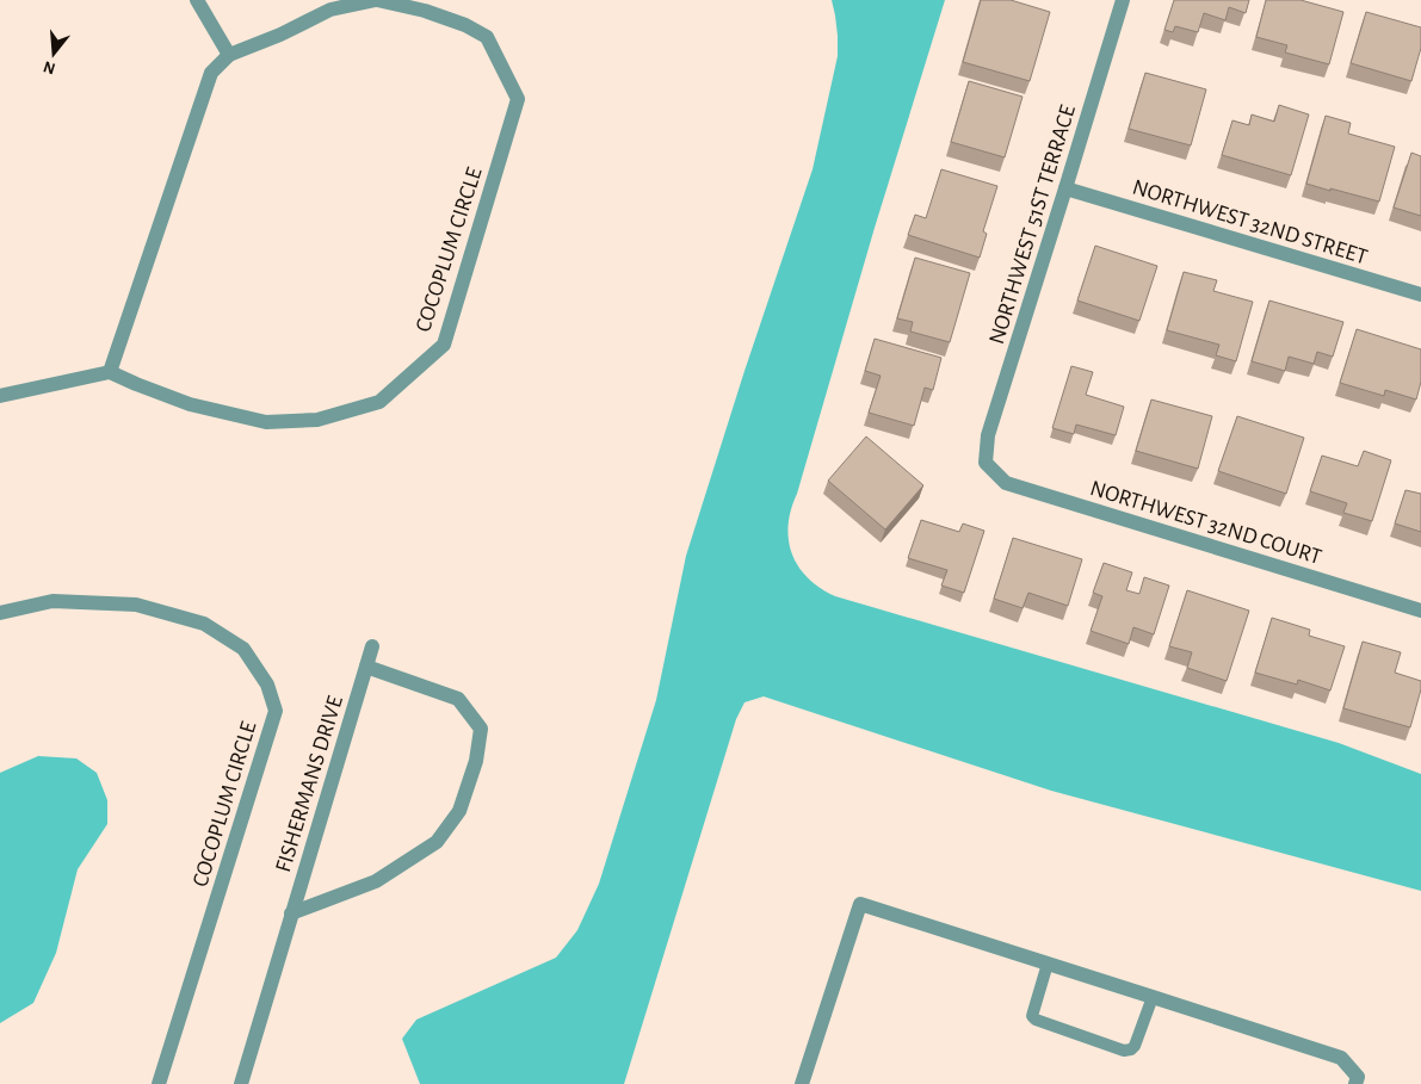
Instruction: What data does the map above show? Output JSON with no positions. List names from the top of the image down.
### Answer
{
  "streets": {
    "street": [
      "NORTHWEST 32ND STREET",
      "NORTHWEST 51ST TERRACE",
      "COCOPLUM CIRCLE",
      "NORTHWEST 32ND COURT",
      "FISHERMANS DRIVE"
    ]
  },
  "crossings": [
    ["NORTHWEST 32ND STREET", "NORTHWEST 51ST TERRACE"],
    ["NORTHWEST 51ST TERRACE", "NORTHWEST 32ND COURT"]
  ],
  "north": "bottom"
}
